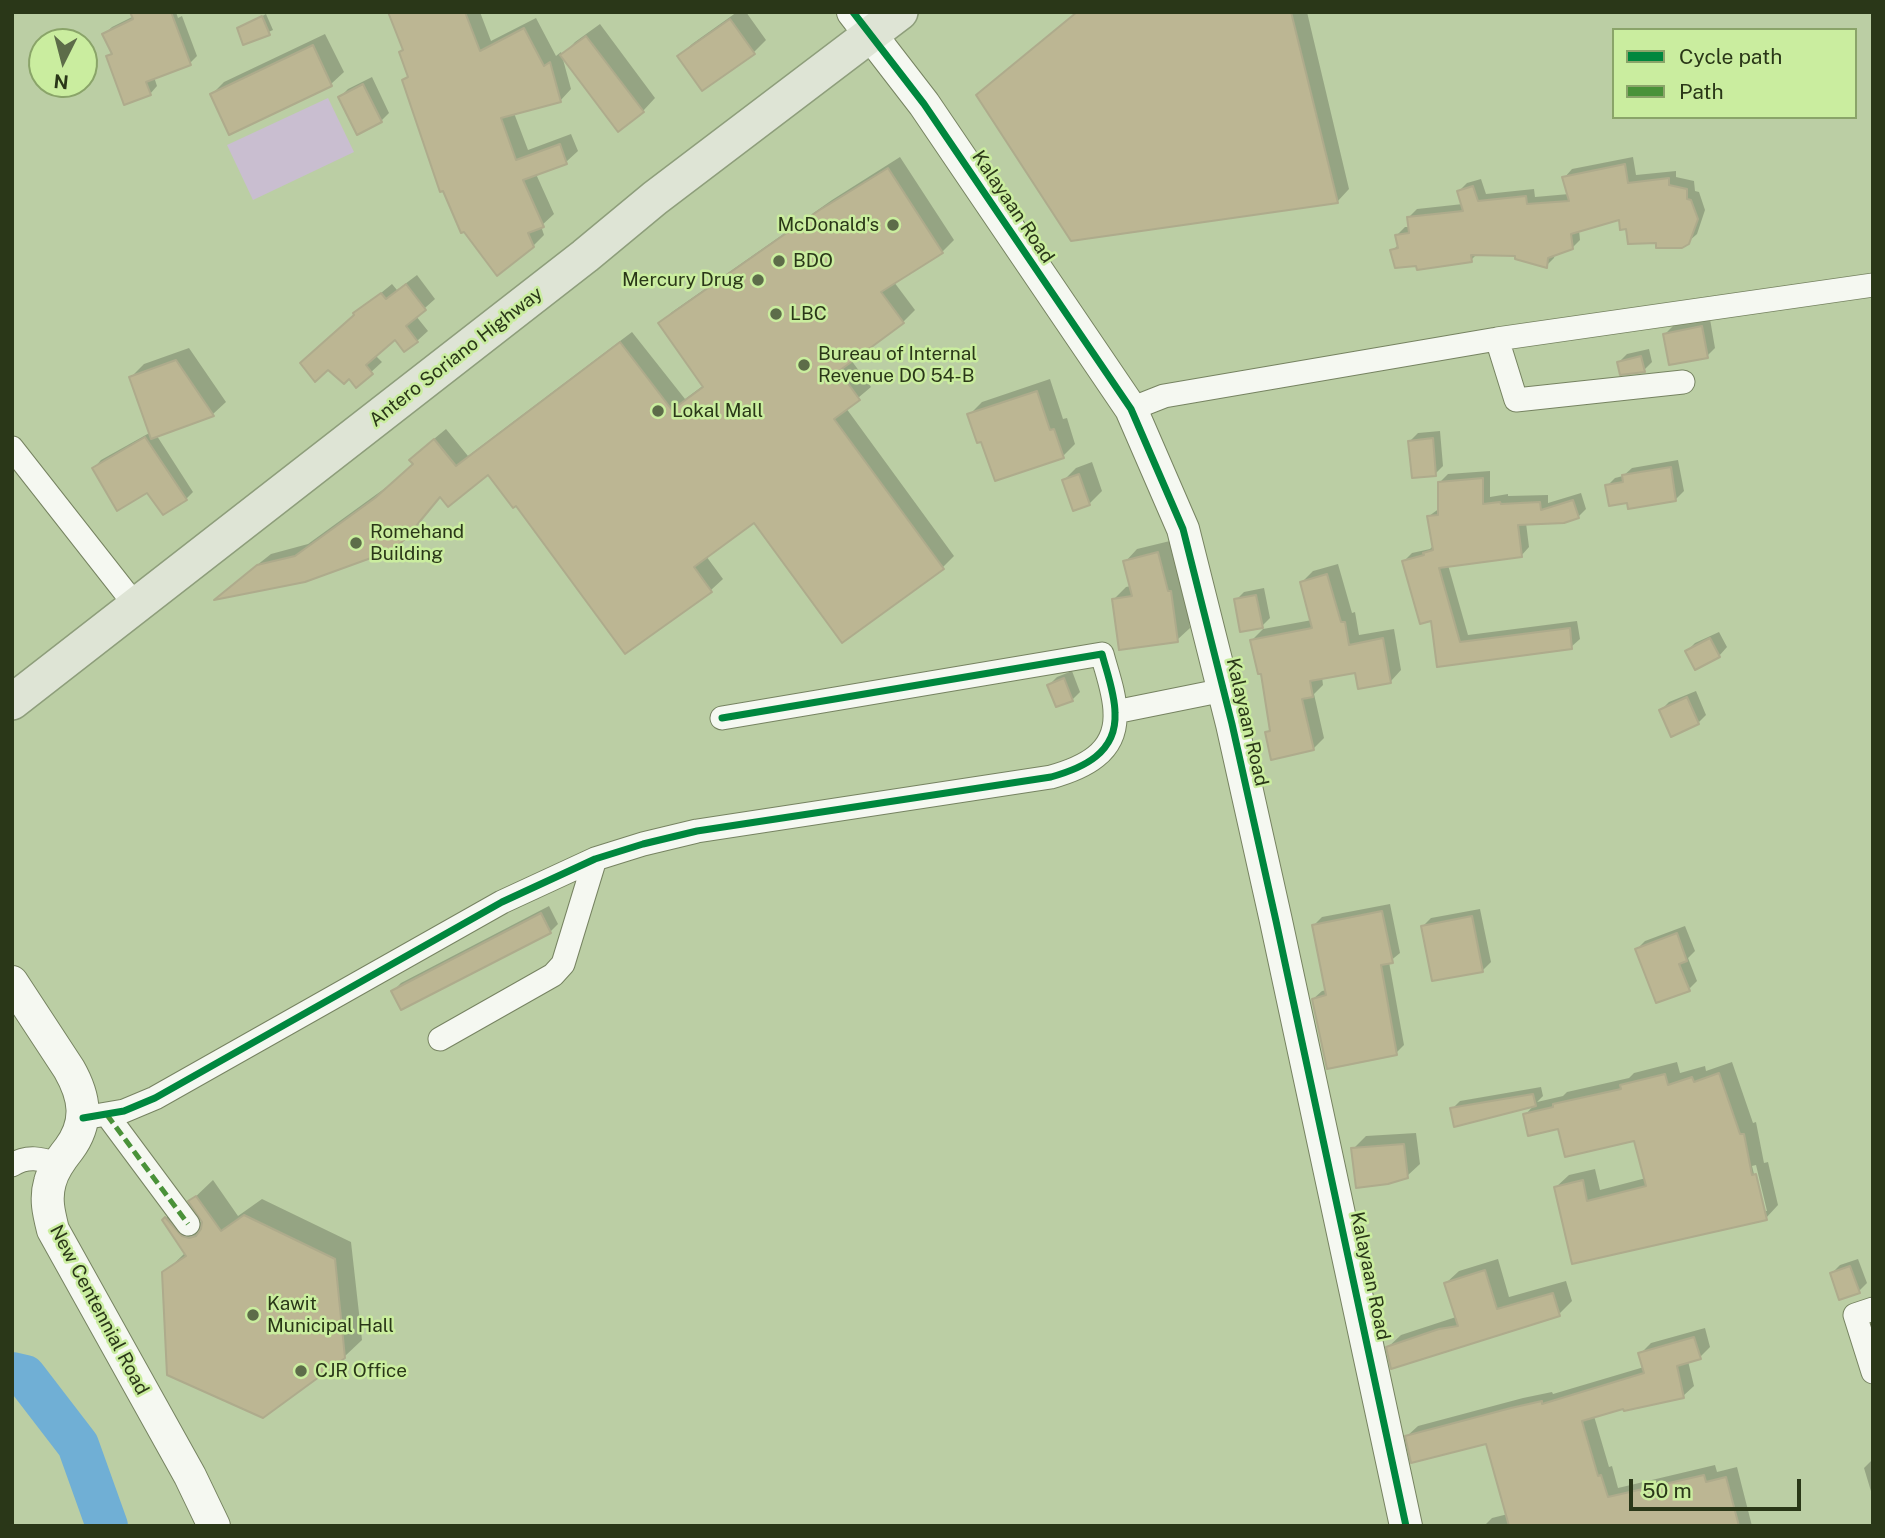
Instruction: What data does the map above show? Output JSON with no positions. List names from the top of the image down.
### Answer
{
  "streets": {
    "main road": ["Antero Soriano Highway"],
    "street": ["Kalayaan Road", "New Centennial Road"]
  },
  "crossings": [
    ["Kalayaan Road", "Antero Soriano Highway"]
  ],
  "places": [
    "McDonald's",
    "BDO",
    "Mercury Drug",
    "LBC",
    "Bureau of Internal Revenue DO 54-B",
    "Lokal Mall",
    "Romehand Building",
    "Kawit Municipal Hall",
    "CJR Office"
  ],
  "legend": ["Cycle path", "Path"],
  "scale_bar": "50 m",
  "north": "bottom"
}
